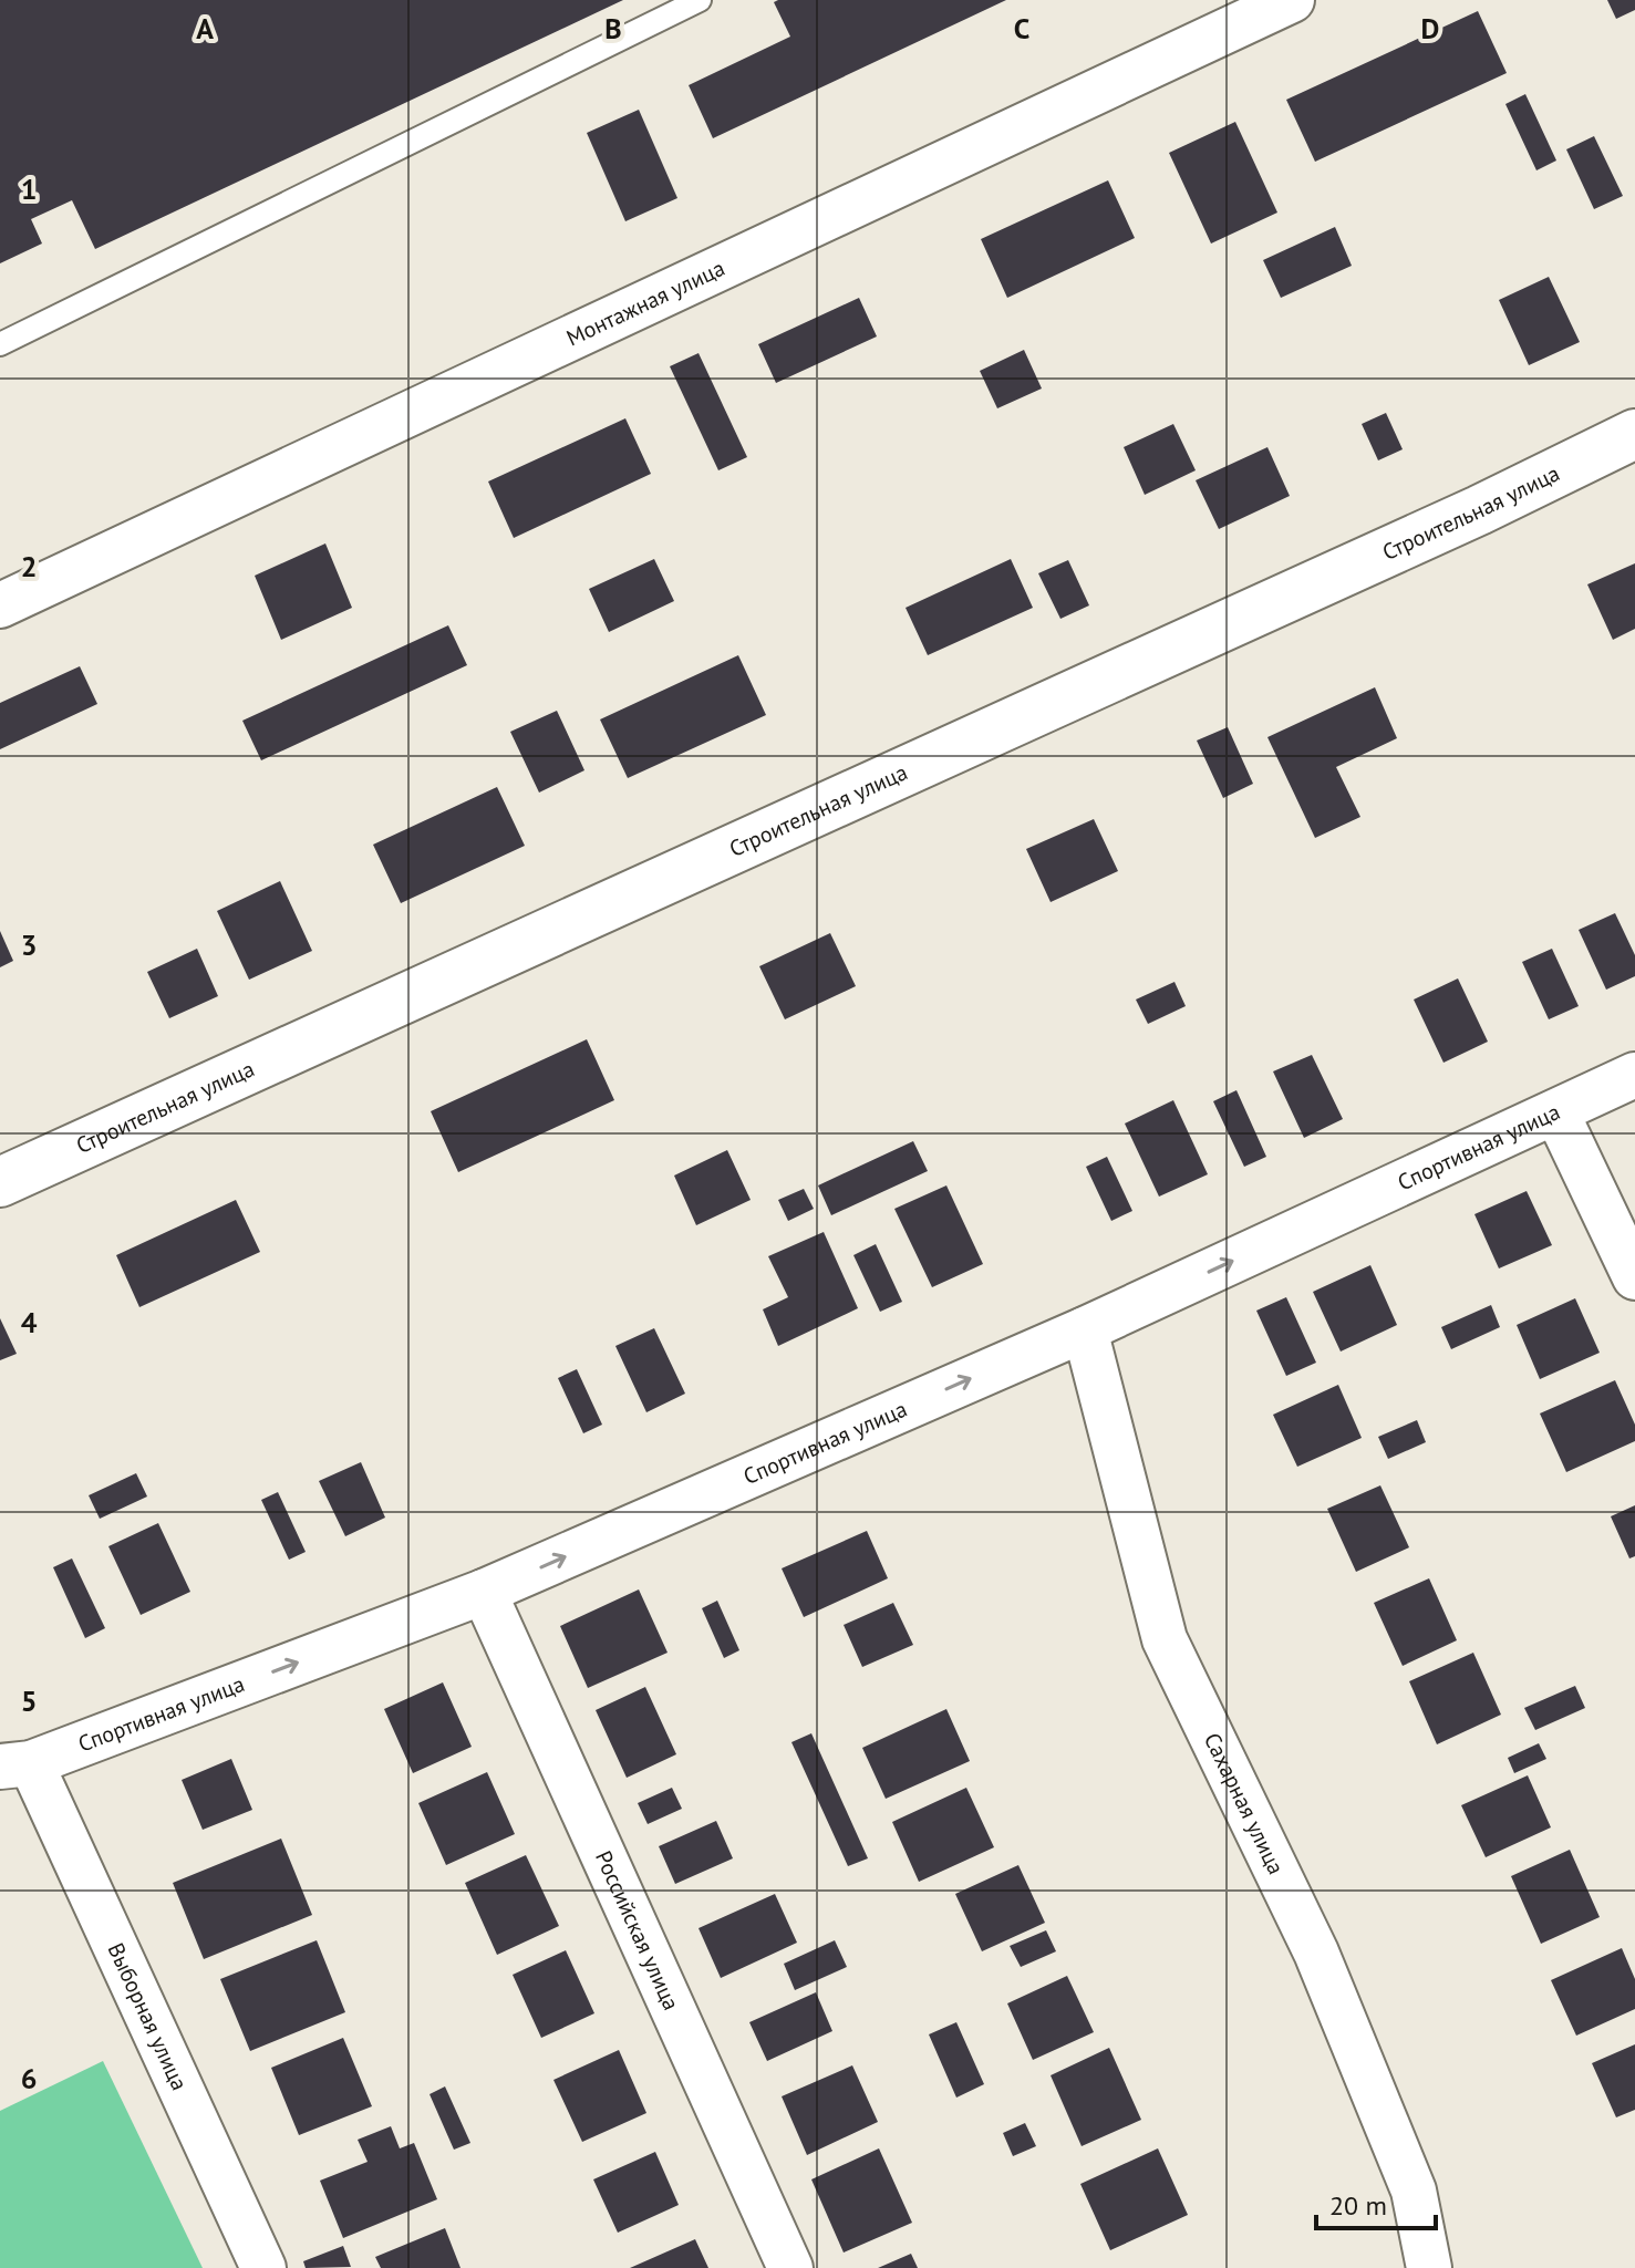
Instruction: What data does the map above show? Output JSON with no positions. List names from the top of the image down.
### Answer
{
  "streets": {
    "street": [
      "Монтажная улица",
      "Строительная улица",
      "Спортивная улица",
      "Сахарная улица",
      "Российская улица",
      "Выборная улица"
    ]
  },
  "crossings": [
    ["Спортивная улица", "Сахарная улица"],
    ["Спортивная улица", "Российская улица"],
    ["Спортивная улица", "Выборная улица"]
  ],
  "one_way": ["Спортивная улица"],
  "scale_bar": "20 m",
  "grid": {
    "columns": [
      "A",
      "B",
      "C",
      "D"
    ],
    "rows": [
      "1",
      "2",
      "3",
      "4",
      "5",
      "6"
    ]
  }
}
